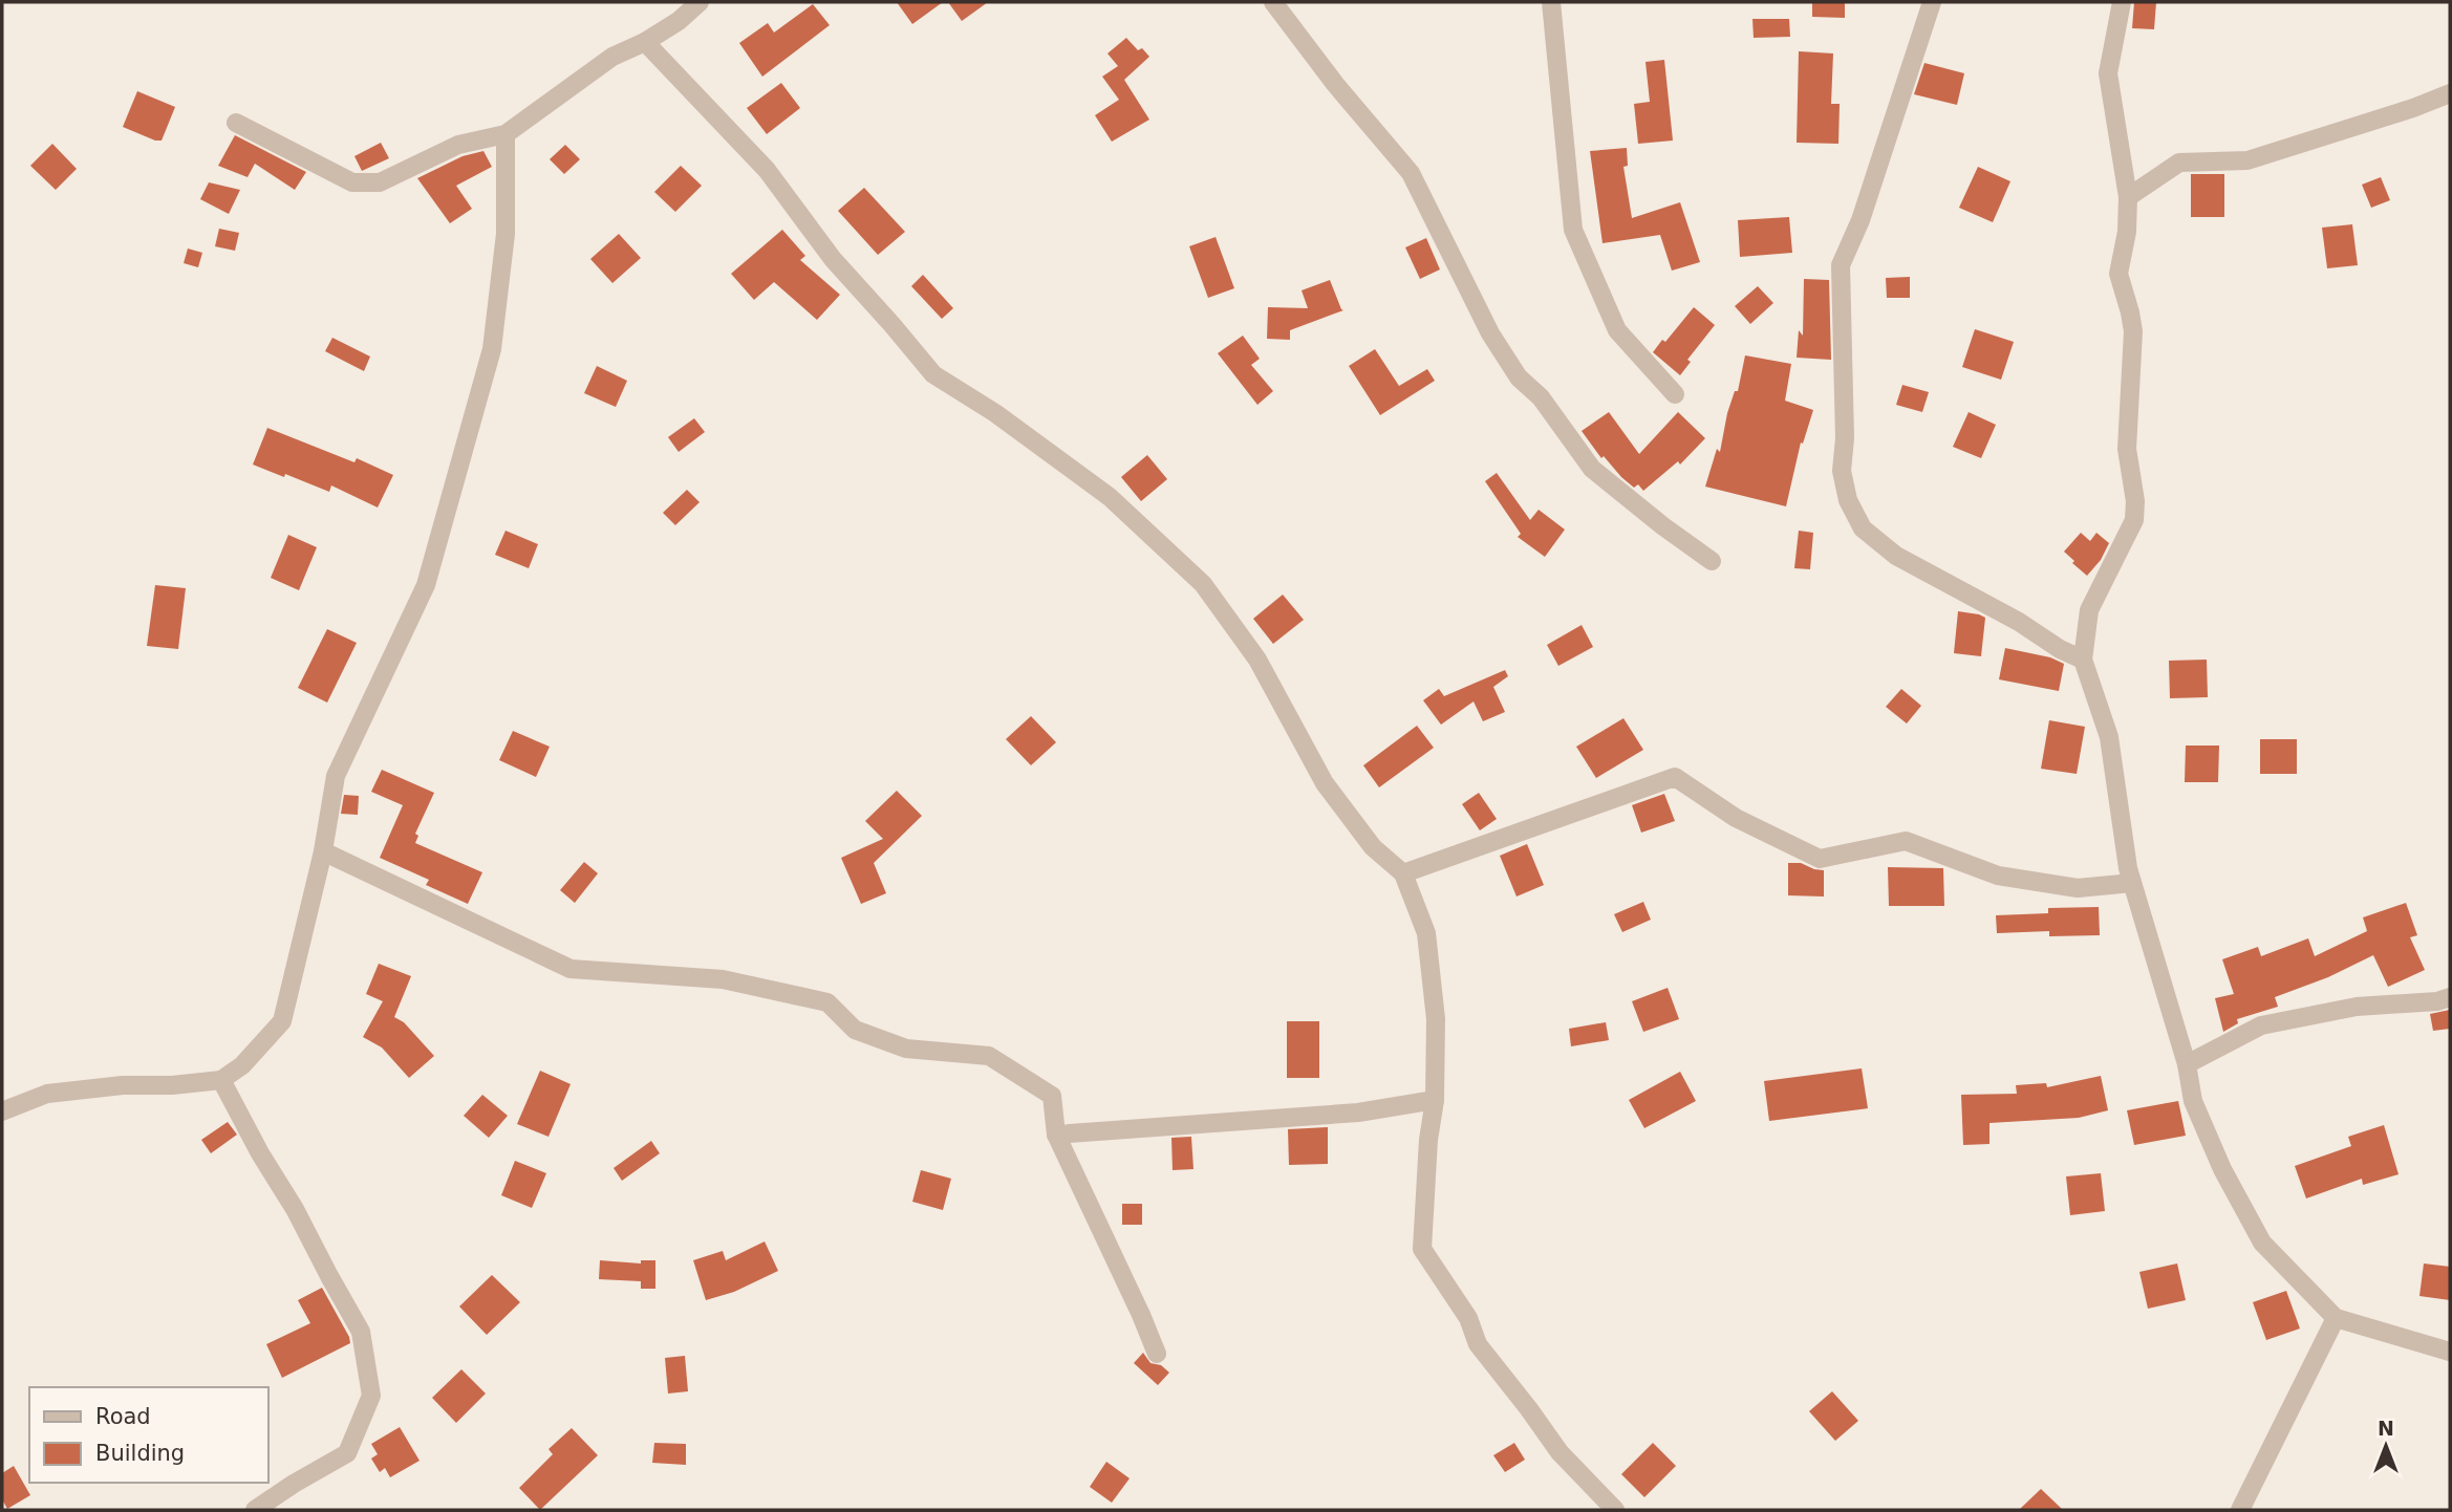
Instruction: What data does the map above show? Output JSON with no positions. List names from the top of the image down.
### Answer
{
  "legend": ["Road", "Building"],
  "north": "top"
}
